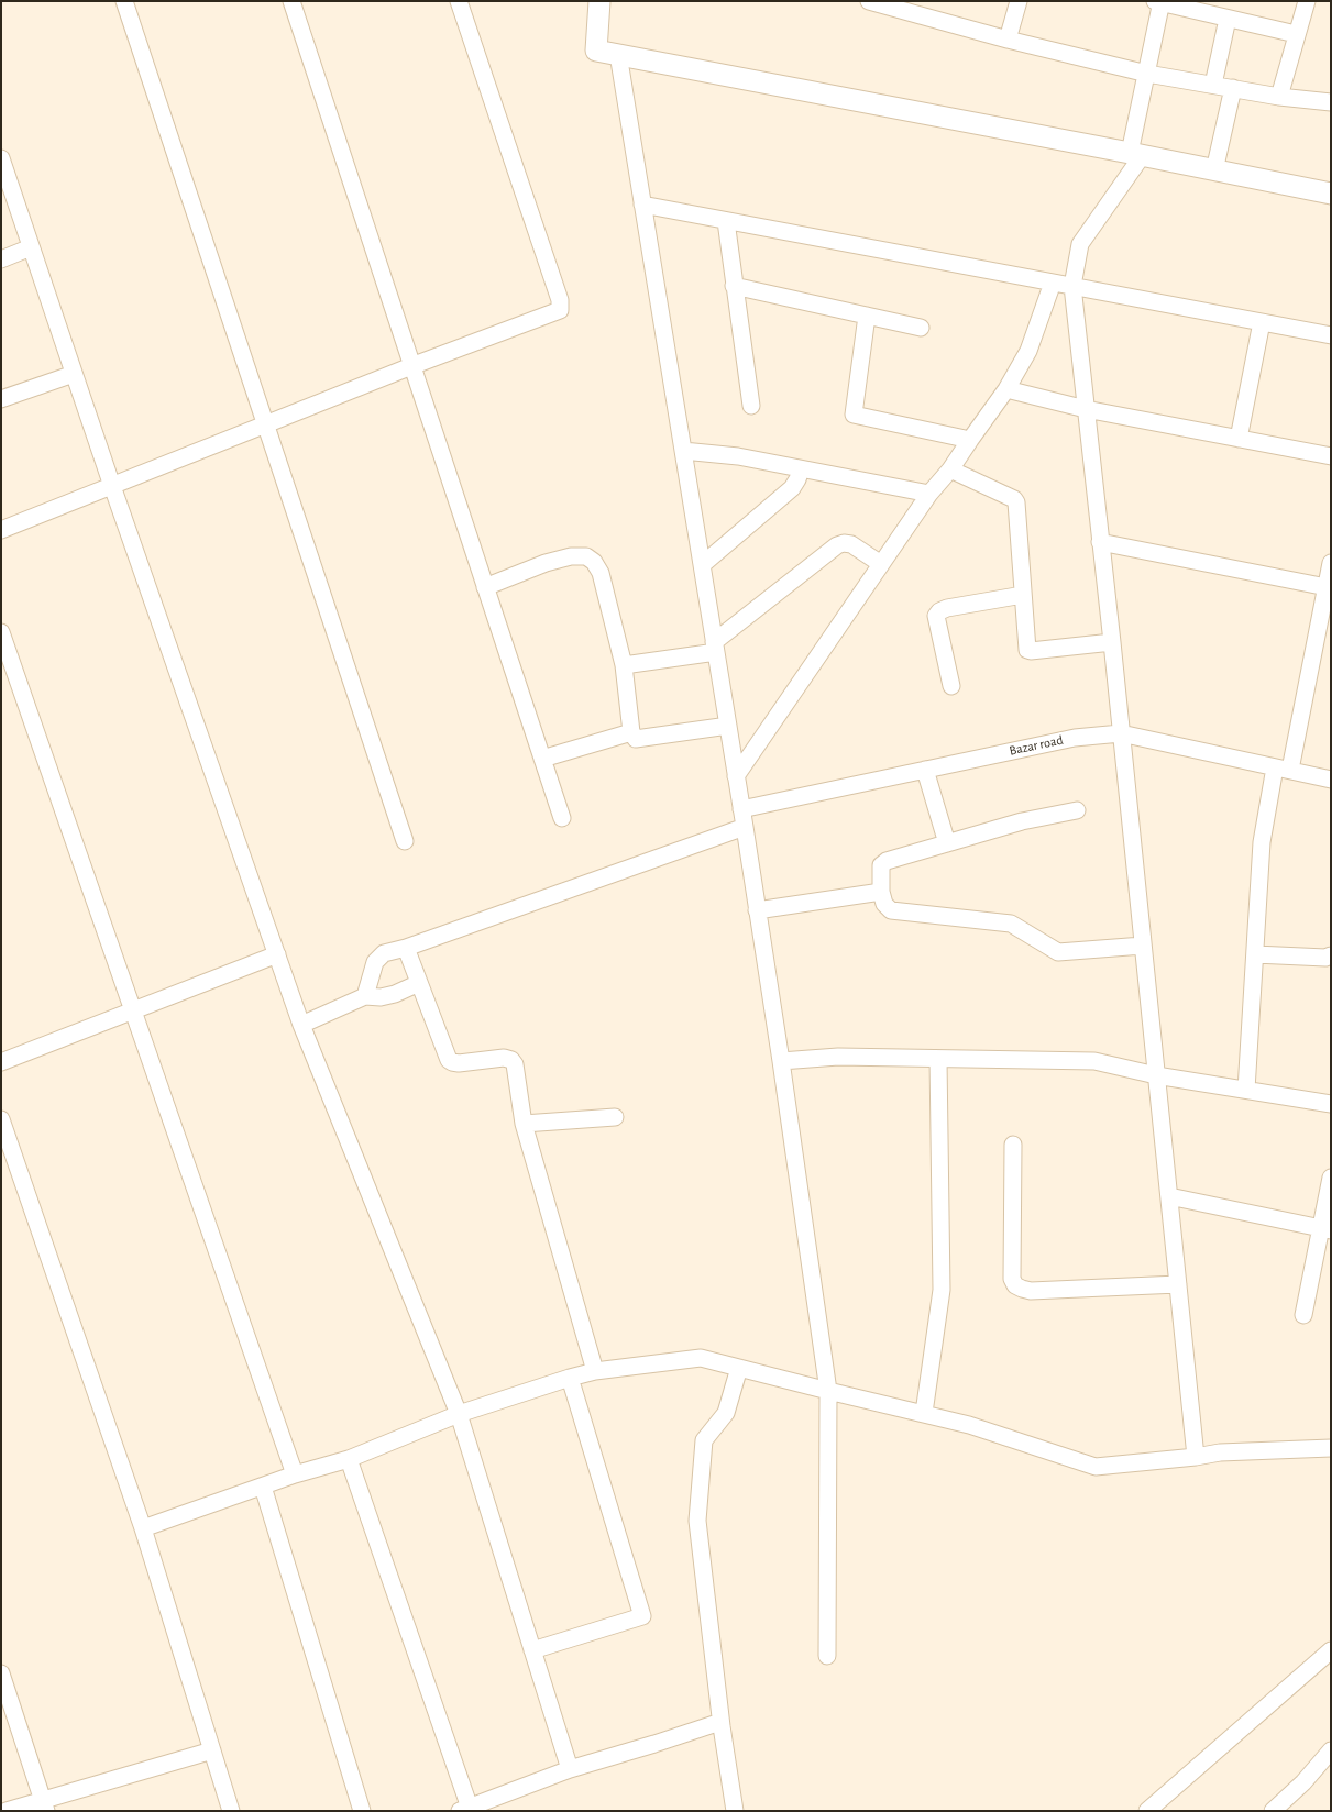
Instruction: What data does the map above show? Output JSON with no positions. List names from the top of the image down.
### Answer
{
  "streets": {
    "street": ["Bazar road"]
  }
}
